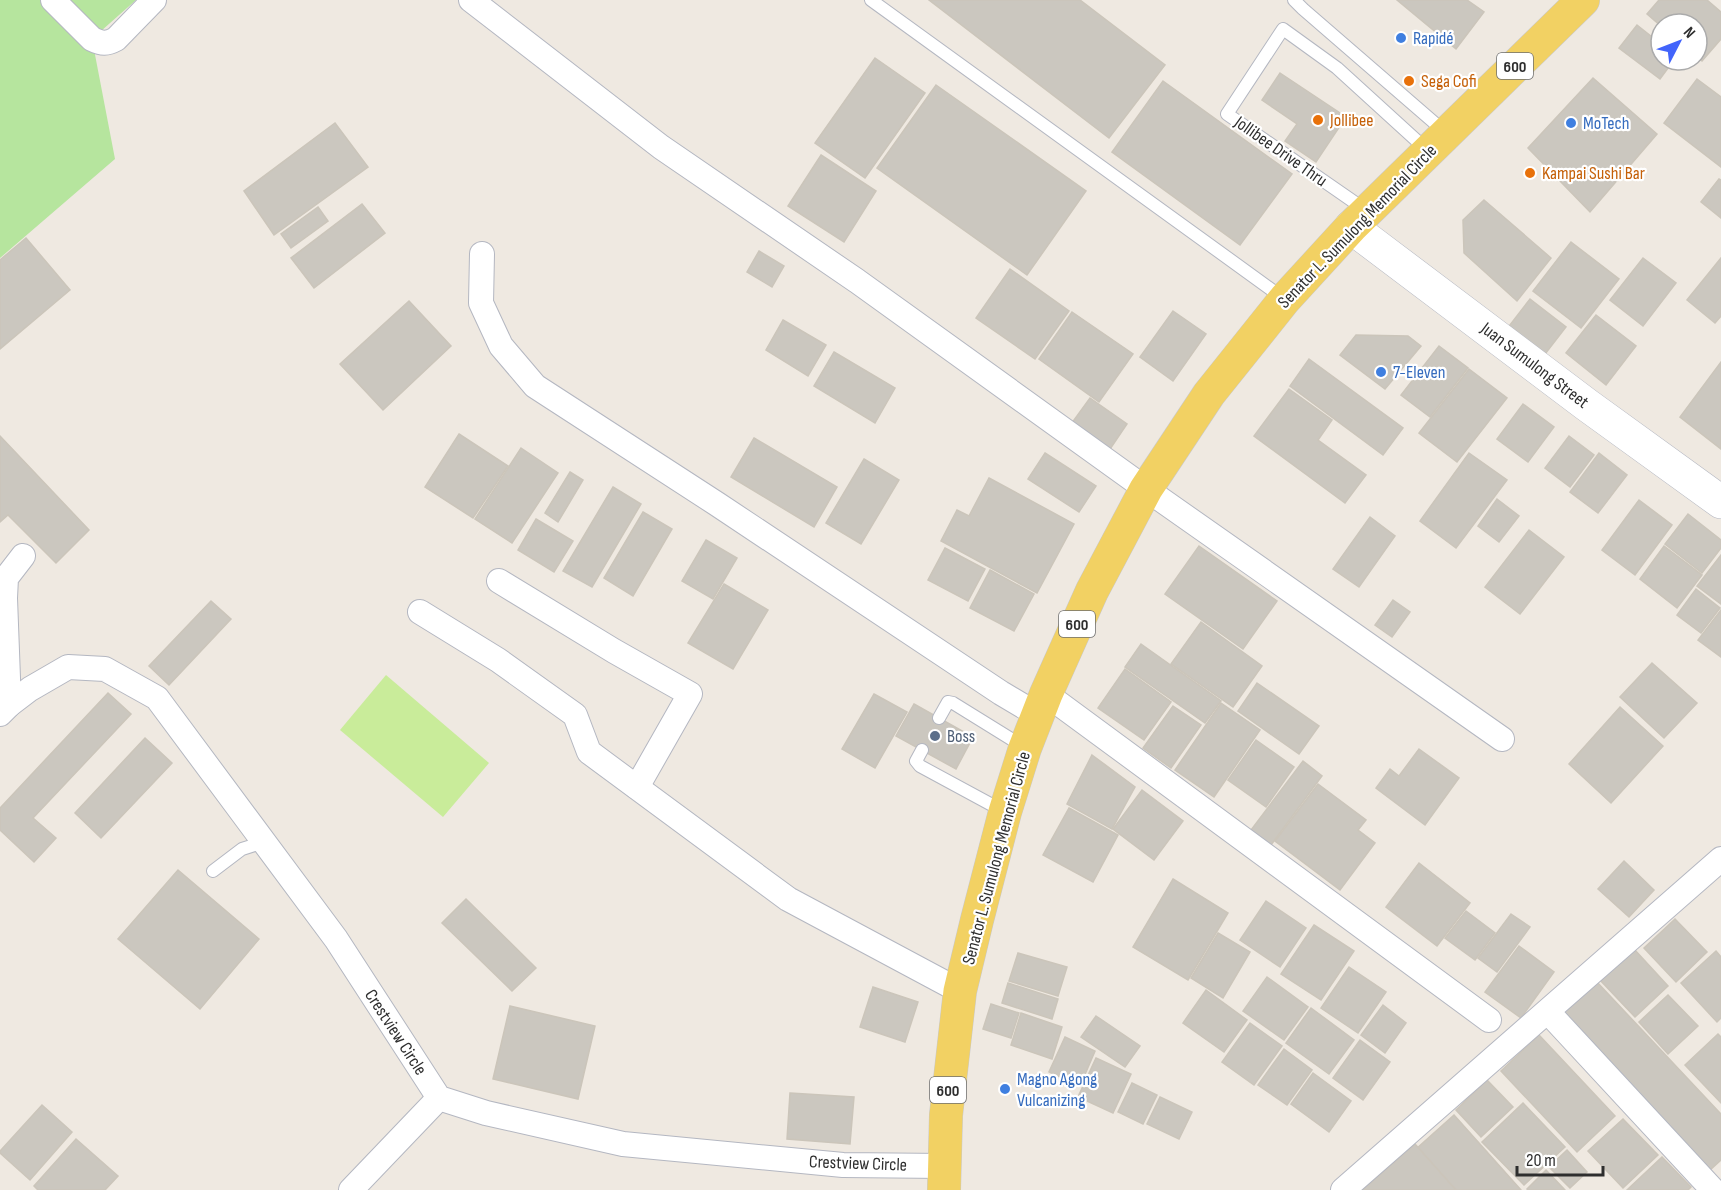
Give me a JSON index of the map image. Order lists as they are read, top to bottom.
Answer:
{
  "streets": {
    "main road": ["600", "Senator L. Sumulong Memorial Circle"],
    "street": ["Juan Sumulong Street", "Crestview Circle"],
    "lane": ["Jollibee Drive Thru"]
  },
  "crossings": [
    ["Jollibee Drive Thru", "Senator L. Sumulong Memorial Circle"],
    ["Jollibee Drive Thru", "Juan Sumulong Street"],
    ["Senator L. Sumulong Memorial Circle", "Juan Sumulong Street"],
    ["Senator L. Sumulong Memorial Circle", "Crestview Circle"]
  ],
  "places": [
    "Rapidé",
    "Sega Cofi",
    "Jollibee",
    "MoTech",
    "Kampai Sushi Bar",
    "7-Eleven",
    "Boss",
    "Magno Agong Vulcanizing"
  ],
  "scale_bar": "20 m",
  "north": "top right"
}
